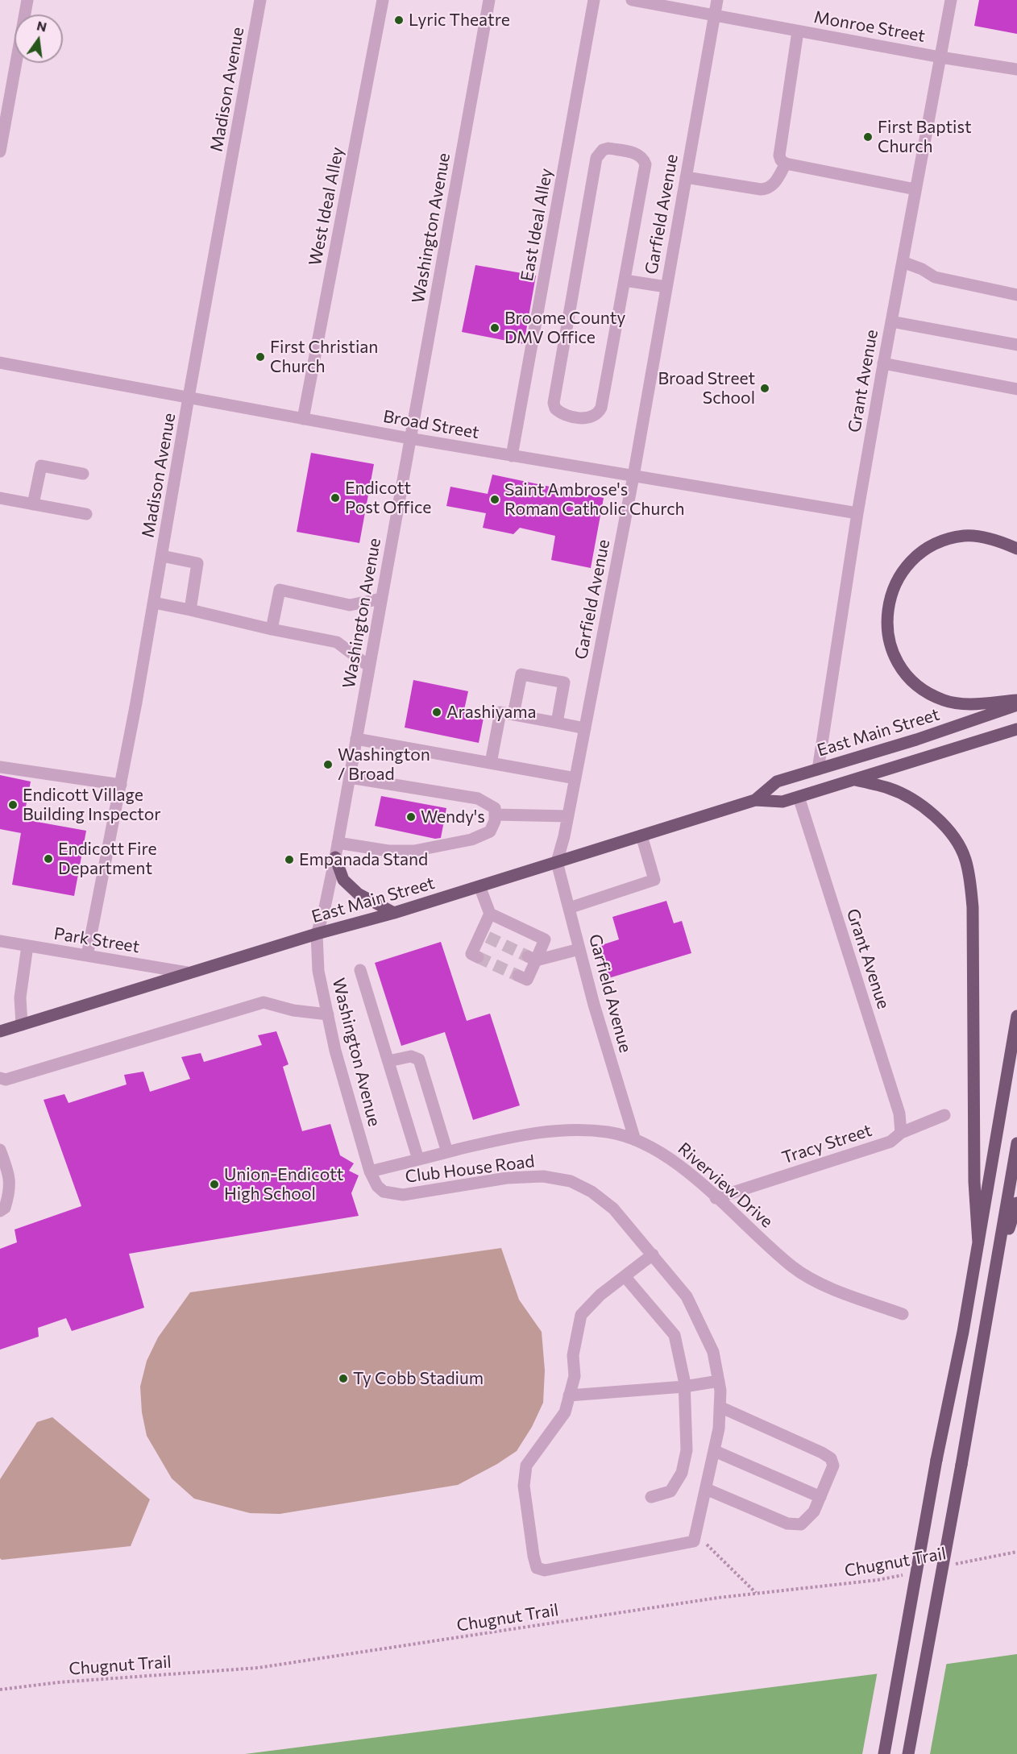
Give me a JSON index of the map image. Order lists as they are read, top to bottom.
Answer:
{
  "streets": {
    "main road": ["East Main Street"],
    "street": [
      "Monroe Street",
      "Madison Avenue",
      "West Ideal Alley",
      "Garfield Avenue",
      "East Ideal Alley",
      "Washington Avenue",
      "Grant Avenue",
      "Broad Street",
      "Park Street",
      "Tracy Street",
      "Club House Road",
      "Riverview Drive"
    ],
    "path": ["Chugnut Trail"]
  },
  "crossings": [
    ["Monroe Street", "Garfield Avenue"],
    ["Monroe Street", "Grant Avenue"],
    ["Madison Avenue", "Broad Street"],
    ["Madison Avenue", "Park Street"],
    ["West Ideal Alley", "Broad Street"],
    ["Garfield Avenue", "Broad Street"],
    ["Garfield Avenue", "East Main Street"],
    ["Garfield Avenue", "Riverview Drive"],
    ["East Ideal Alley", "Broad Street"],
    ["Washington Avenue", "Broad Street"],
    ["Washington Avenue", "East Main Street"],
    ["Washington Avenue", "Club House Road"],
    ["Washington Avenue", "Riverview Drive"],
    ["Grant Avenue", "Broad Street"],
    ["Grant Avenue", "East Main Street"],
    ["Grant Avenue", "Tracy Street"],
    ["East Main Street", "Park Street"],
    ["Tracy Street", "Riverview Drive"],
    ["Club House Road", "Riverview Drive"]
  ],
  "places": [
    "Lyric Theatre",
    "First Baptist Church",
    "Broome County DMV Office",
    "First Christian Church",
    "Broad Street School",
    "Endicott Post Office",
    "Saint Ambrose's Roman Catholic Church",
    "Arashiyama",
    "Washington / Broad",
    "Endicott Village Building Inspector",
    "Wendy's",
    "Endicott Fire Department",
    "Empanada Stand",
    "Union-Endicott High School",
    "Ty Cobb Stadium"
  ],
  "north": "top"
}
